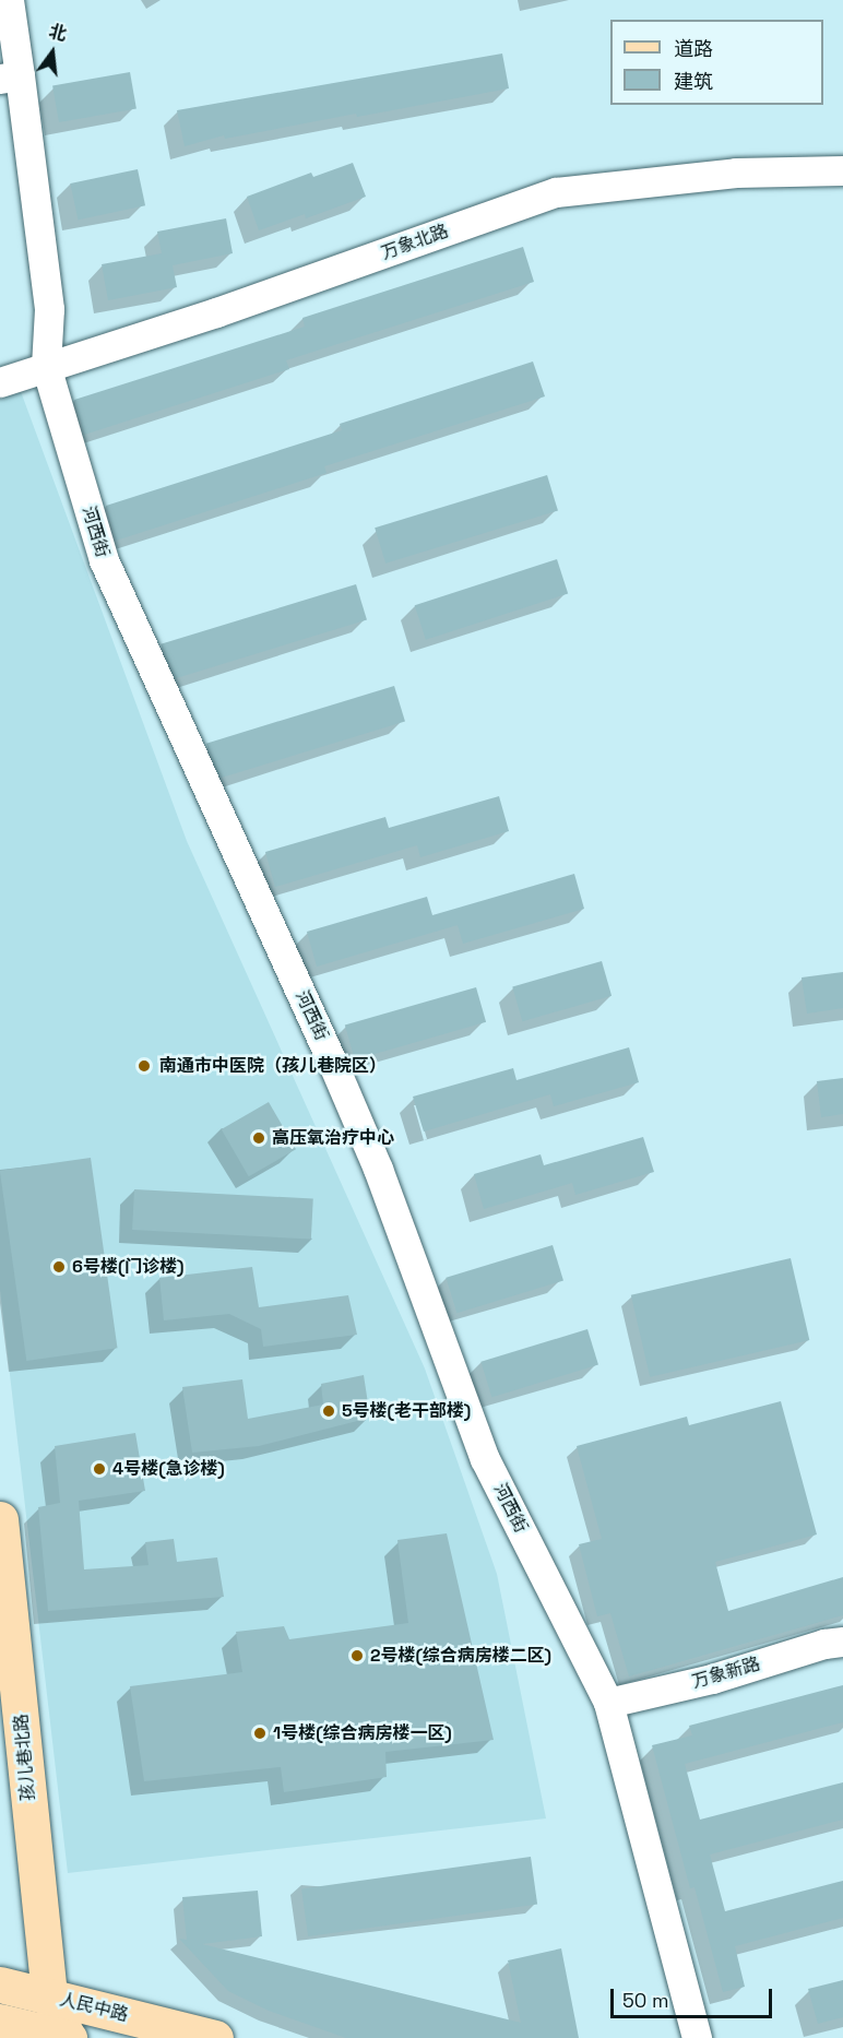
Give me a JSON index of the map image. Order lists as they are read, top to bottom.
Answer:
{
  "streets": {
    "main road": ["孩儿巷北路", "人民中路"],
    "street": ["万象北路", "河西街", "万象新路"]
  },
  "crossings": [
    ["万象北路", "河西街"],
    ["河西街", "万象新路"],
    ["孩儿巷北路", "人民中路"]
  ],
  "places": [
    "南通市中医院（孩儿巷院区）",
    "高压氧治疗中心",
    "6号楼(门诊楼)",
    "5号楼(老干部楼)",
    "4号楼(急诊楼)",
    "2号楼(综合病房楼二区)",
    "1号楼(综合病房楼一区)"
  ],
  "legend": ["道路", "建筑"],
  "scale_bar": "50 m",
  "north": "top"
}
